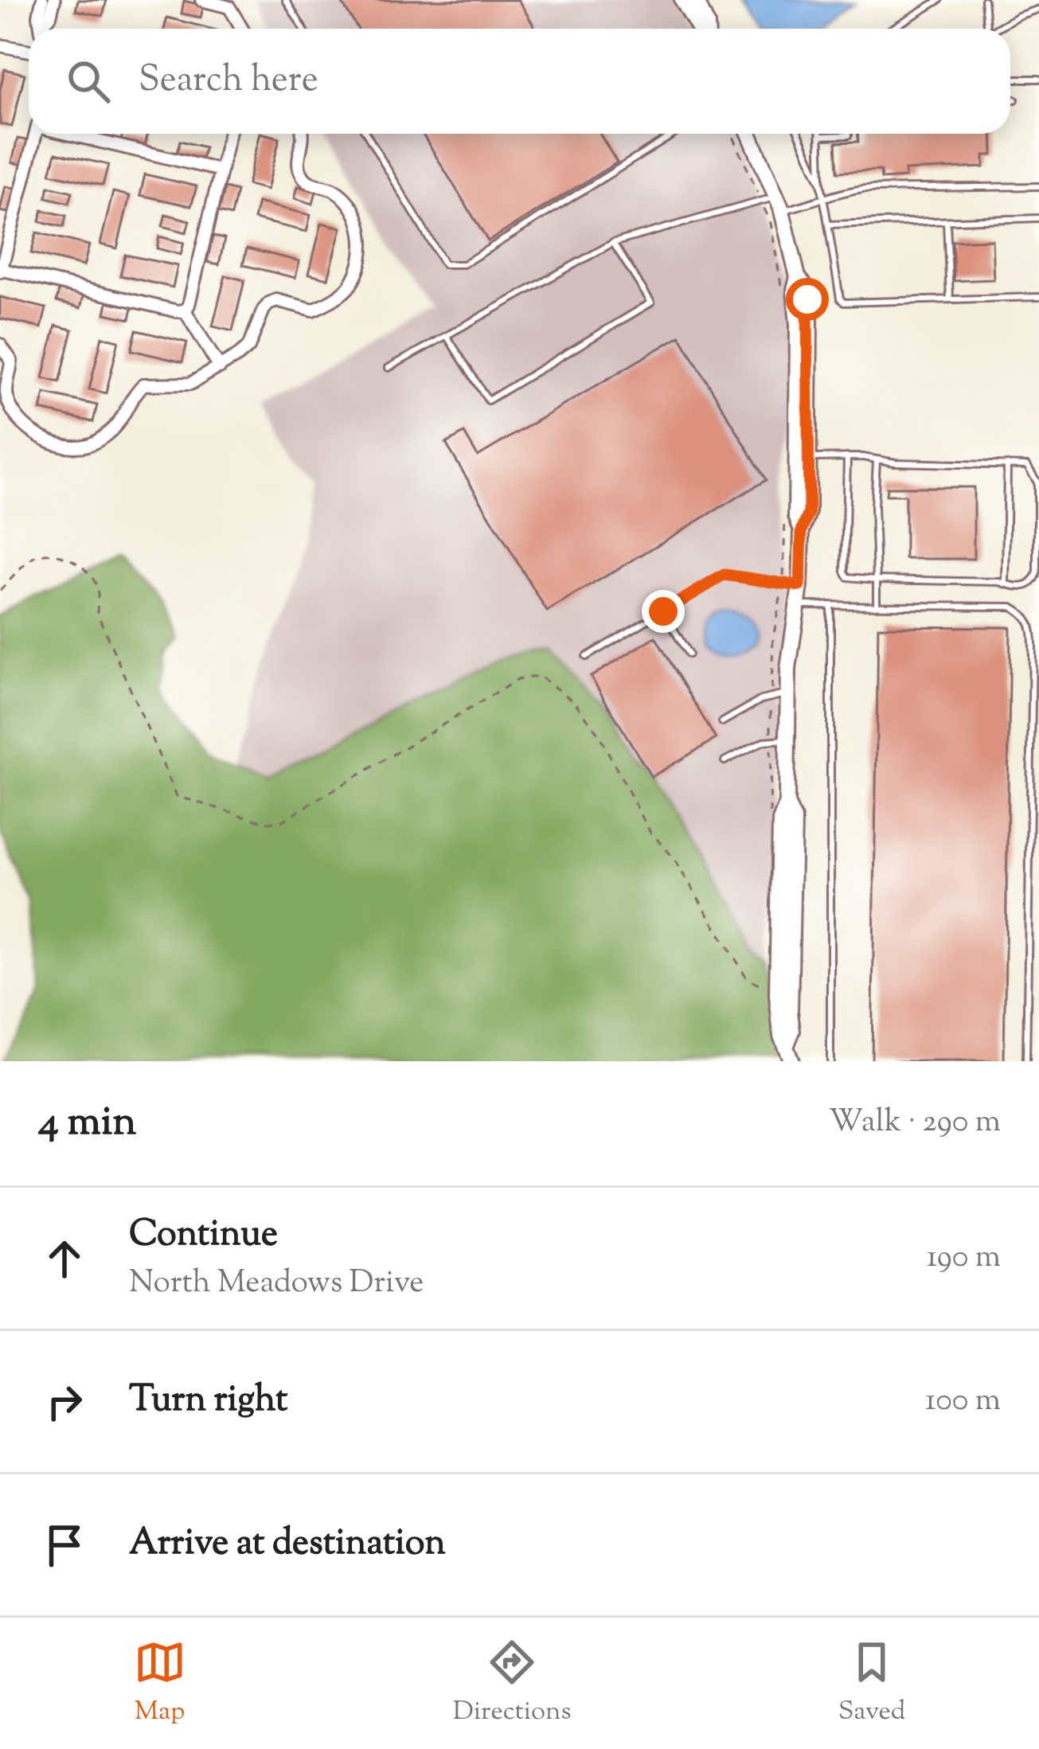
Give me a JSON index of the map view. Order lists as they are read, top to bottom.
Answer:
{
  "page": {
    "search": "Search here",
    "heading": ["4 min", "Walk · 290 m"],
    "list": [
      ["Continue", "North Meadows Drive", "190 m"],
      ["Turn right", "100 m"],
      "Arrive at destination"
    ],
    "nav": ["Map", "Directions", "Saved"]
  }
}
